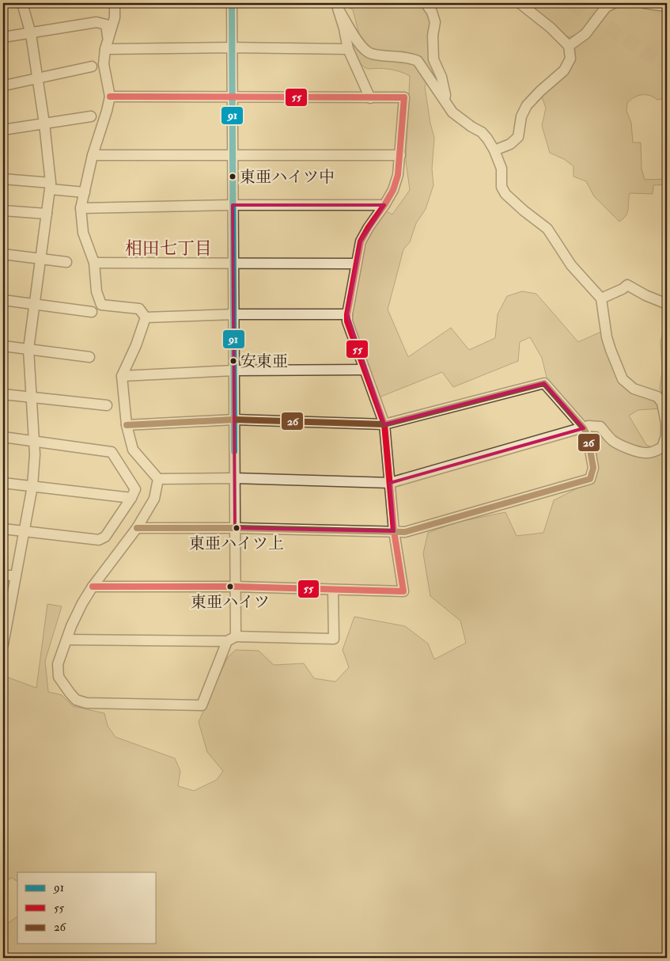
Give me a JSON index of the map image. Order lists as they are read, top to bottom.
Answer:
{
  "districts": ["相田七丁目"],
  "places": [
    "東亜ハイツ中",
    "安東亜",
    "東亜ハイツ上",
    "東亜ハイツ"
  ],
  "lines": ["transit line 91", "transit line 55", "transit line 26"],
  "legend": ["91", "55", "26"]
}
